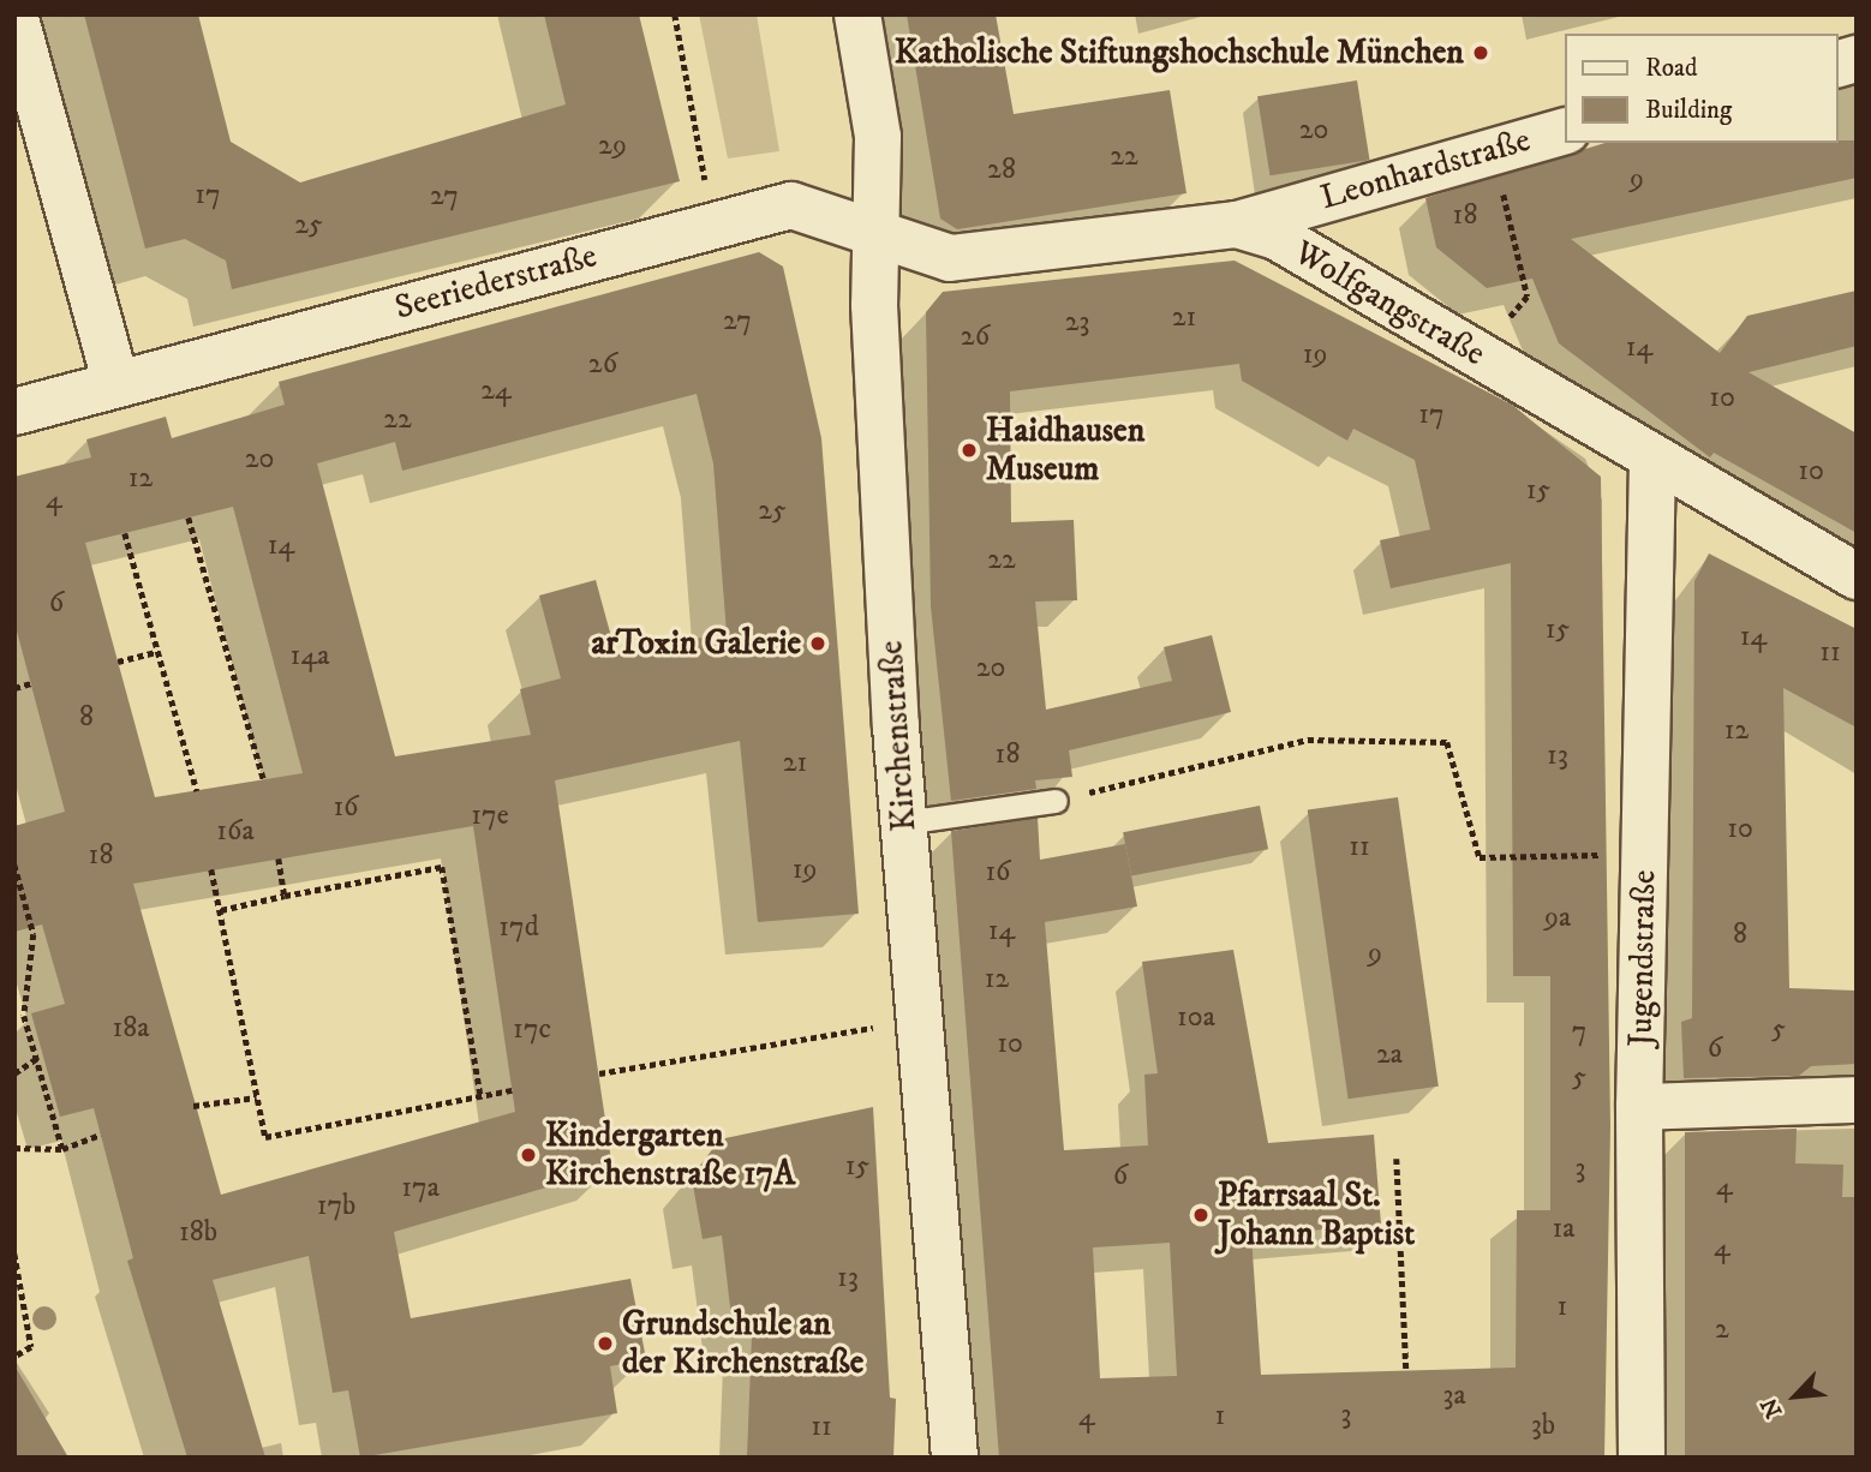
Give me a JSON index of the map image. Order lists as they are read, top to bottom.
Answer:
{
  "streets": {
    "street": [
      "Leonhardstraße",
      "Seeriederstraße",
      "Wolfgangstraße",
      "Kirchenstraße",
      "Jugendstraße"
    ]
  },
  "crossings": [
    ["Leonhardstraße", "Wolfgangstraße"],
    ["Seeriederstraße", "Wolfgangstraße"],
    ["Seeriederstraße", "Kirchenstraße"],
    ["Wolfgangstraße", "Kirchenstraße"],
    ["Wolfgangstraße", "Jugendstraße"]
  ],
  "places": [
    "Katholische Stiftungshochschule München",
    "Haidhausen Museum",
    "arToxin Galerie",
    "Kindergarten Kirchenstraße 17A",
    "Pfarrsaal St. Johann Baptist",
    "Grundschule an der Kirchenstraße"
  ],
  "house_numbers": [
    "20",
    "29",
    "22",
    "28",
    "9",
    "17",
    "27",
    "18",
    "25",
    "21",
    "27",
    "23",
    "26",
    "14",
    "19",
    "26",
    "24",
    "10",
    "17",
    "22",
    "20",
    "10",
    "12",
    "15",
    "4",
    "25",
    "14",
    "22",
    "6",
    "15",
    "14",
    "11",
    "14a",
    "20",
    "8",
    "12",
    "18",
    "13",
    "21",
    "16",
    "17e",
    "10",
    "16a",
    "11",
    "18",
    "19",
    "16",
    "9a",
    "17d",
    "14",
    "8",
    "9",
    "12",
    "10a",
    "18a",
    "17c",
    "5",
    "7",
    "10",
    "6",
    "2a",
    "5",
    "15",
    "3",
    "6",
    "4",
    "17a",
    "17b",
    "1a",
    "18b",
    "4",
    "13",
    "1",
    "2",
    "3a",
    "3",
    "1",
    "4",
    "3b",
    "11"
  ],
  "legend": ["Road", "Building"],
  "north": "bottom left"
}
